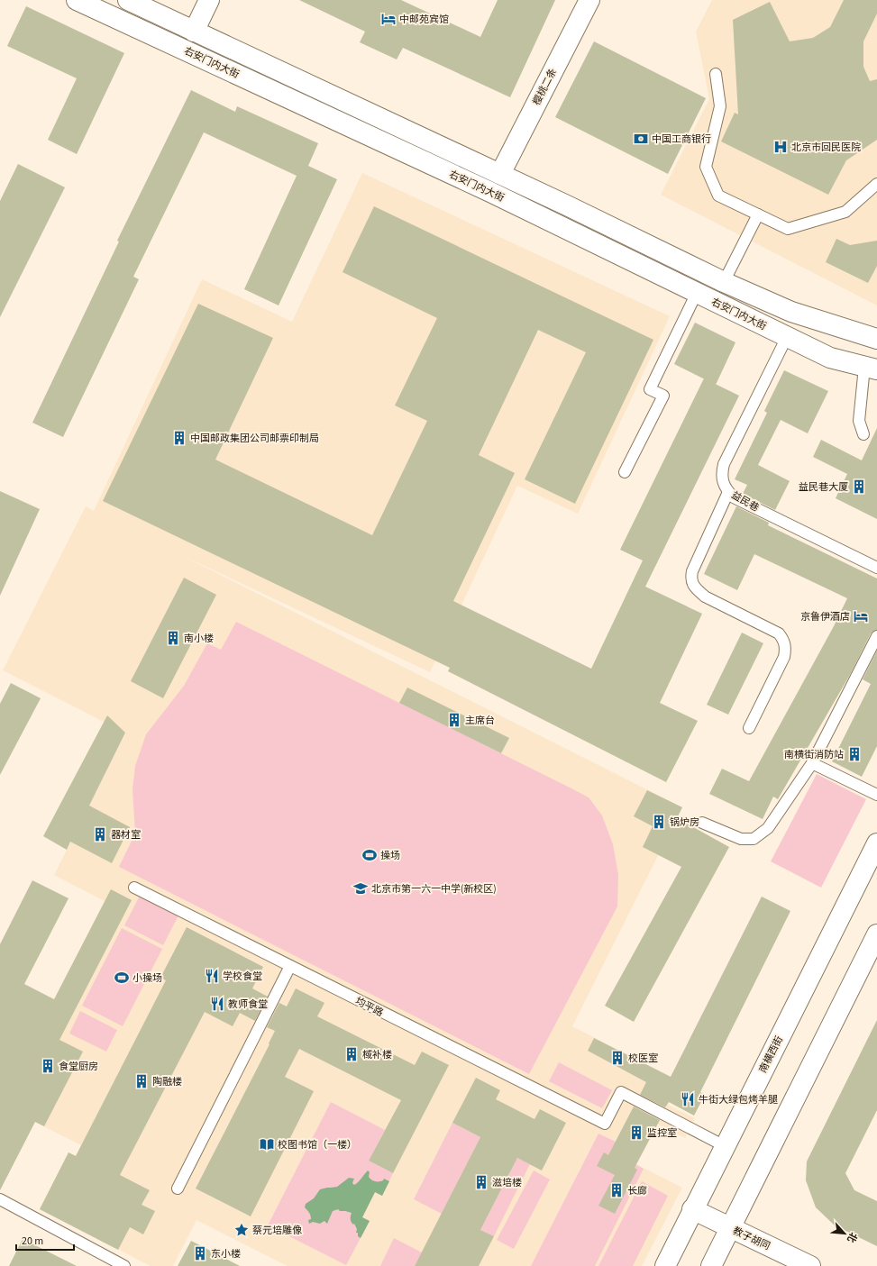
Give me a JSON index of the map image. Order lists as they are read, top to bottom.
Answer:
{
  "streets": {
    "main road": [
      "右安门内大街",
      "樱桃二条",
      "南横西街",
      "教子胡同"
    ],
    "lane": ["益民巷", "均平路"]
  },
  "crossings": [
    ["右安门内大街", "樱桃二条"],
    ["右安门内大街", "益民巷"],
    ["均平路", "南横西街"],
    ["南横西街", "教子胡同"]
  ],
  "places": {
    "hotel": ["中邮苑宾馆", "京鲁伊酒店"],
    "bank": ["中国工商银行"],
    "hospital": ["北京市回民医院"],
    "building": [
      "中国邮政集团公司邮票印制局",
      "益民巷大厦",
      "南小楼",
      "主席台",
      "南横街消防站",
      "锅炉房",
      "器材室",
      "棫补楼",
      "校医室",
      "食堂厨房",
      "陶融楼",
      "监控室",
      "滋培楼",
      "长廊",
      "东小楼"
    ],
    "sports": ["操场", "小操场"],
    "school or university": ["北京市第一六一中学(新校区)"],
    "restaurant": ["学校食堂", "教师食堂", "牛街大绿包烤羊腿"],
    "library": ["校图书馆（一楼）"],
    "place": ["蔡元培雕像"]
  },
  "scale_bar": "20 m",
  "north": "bottom right"
}
